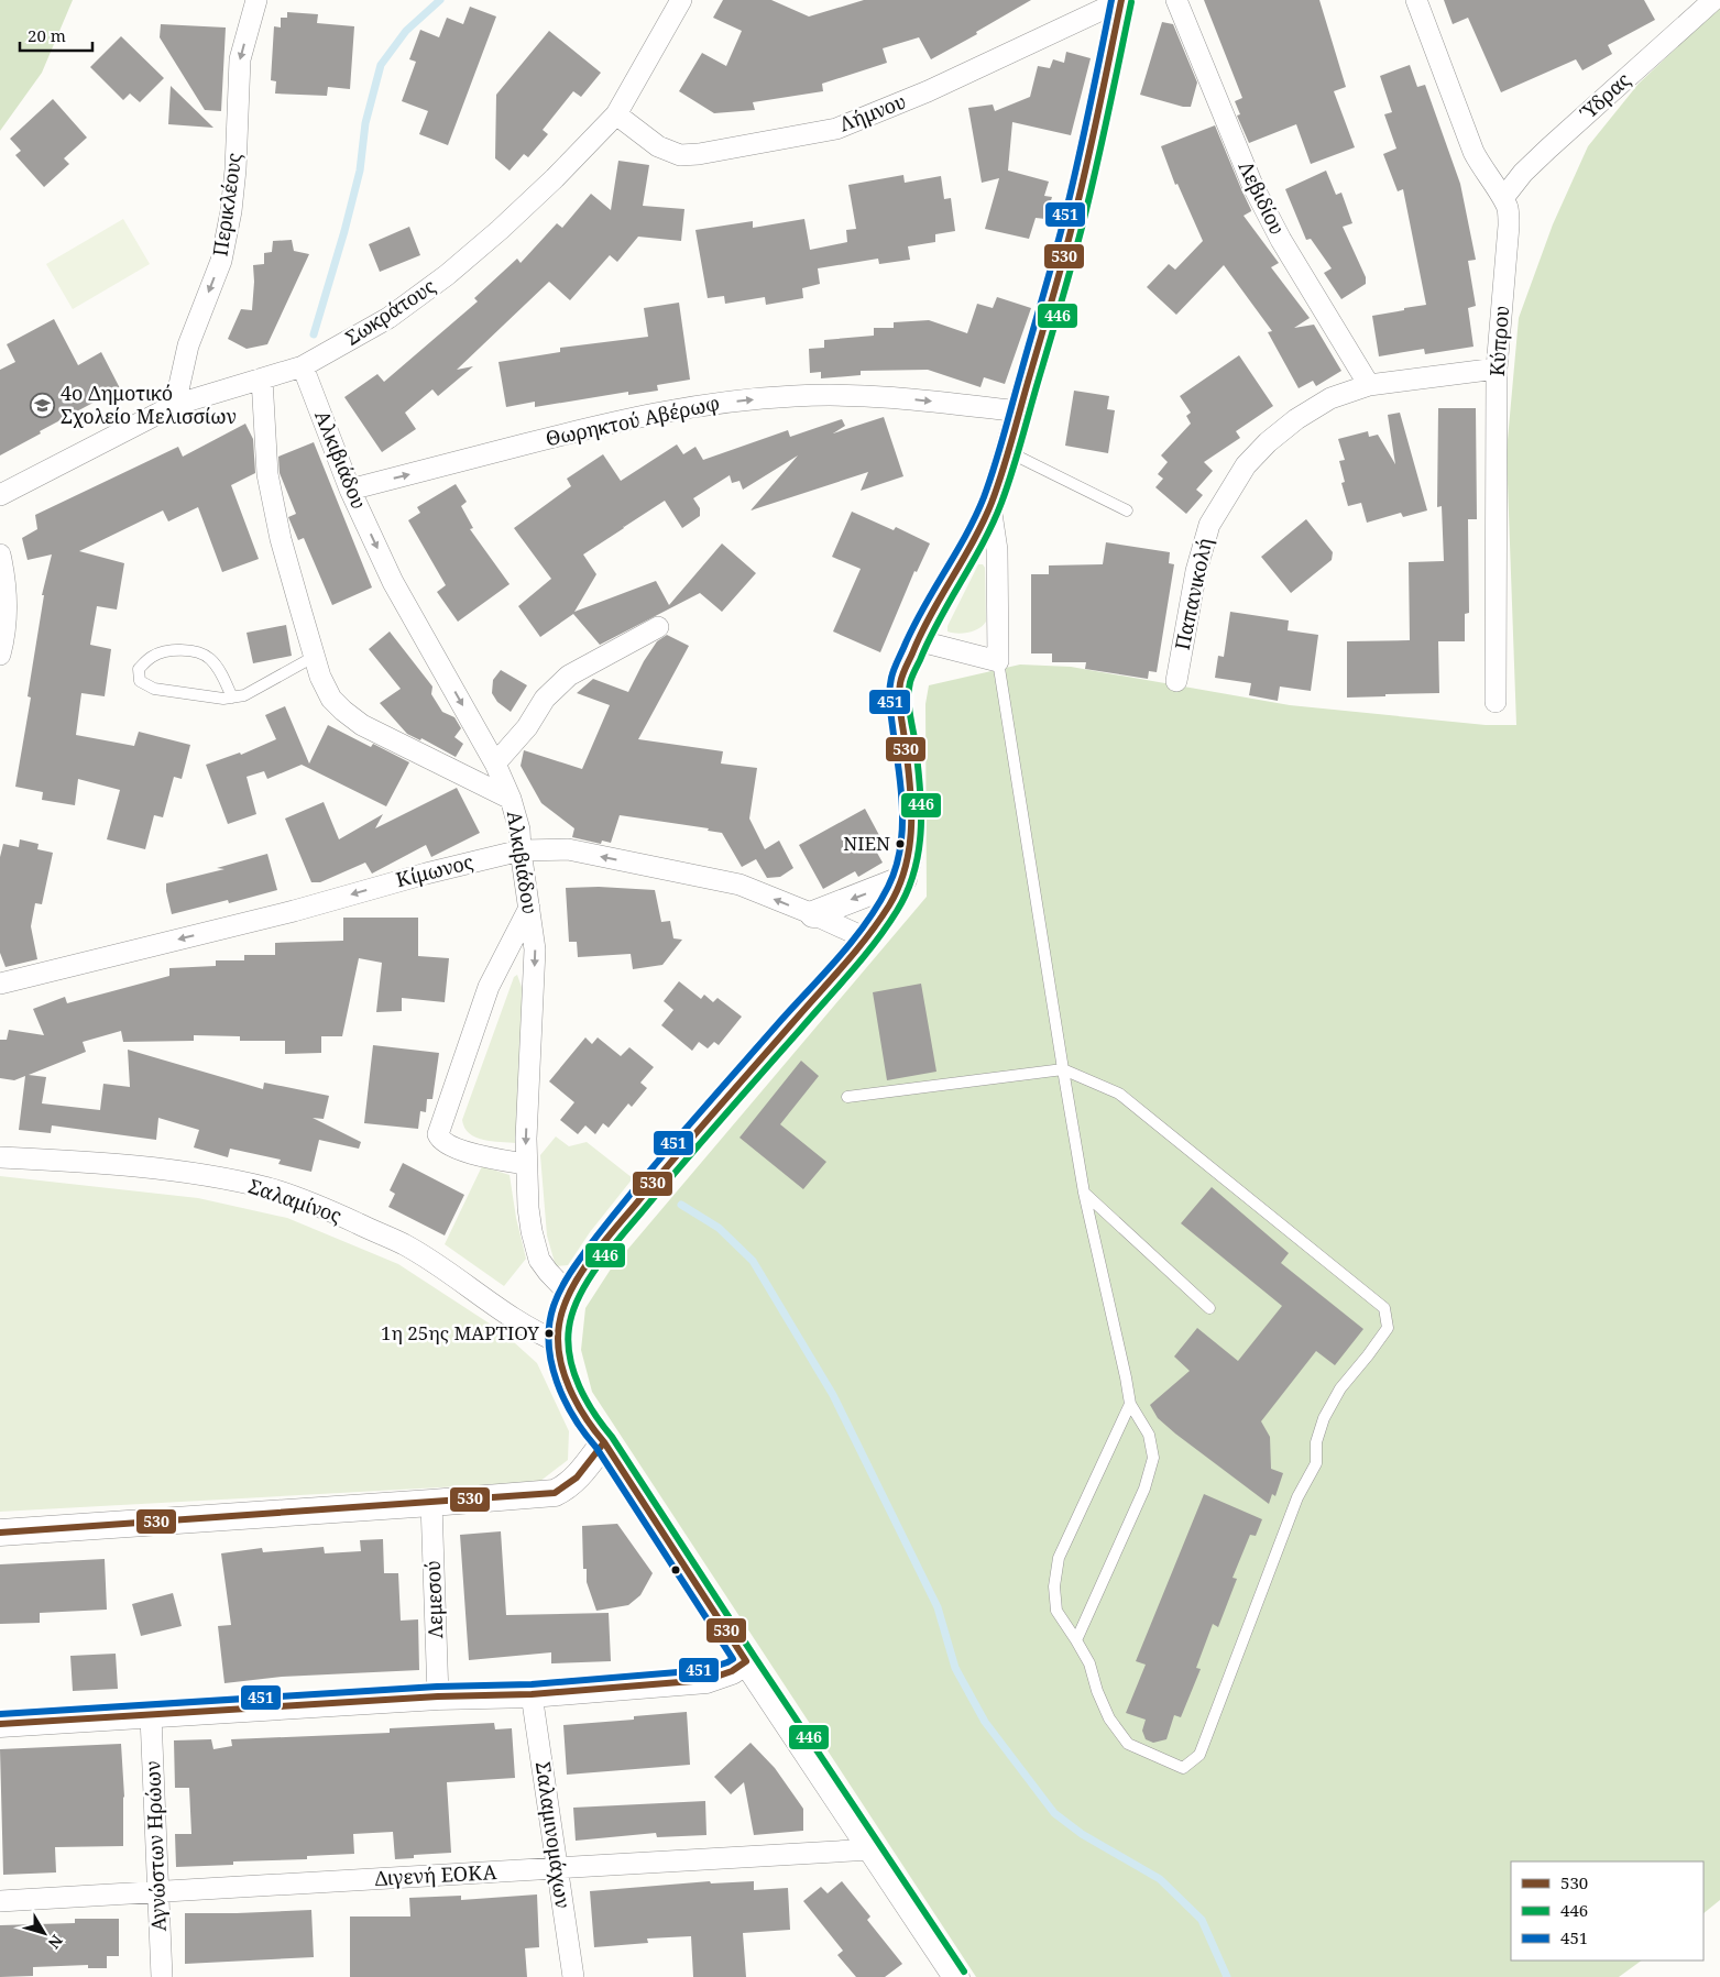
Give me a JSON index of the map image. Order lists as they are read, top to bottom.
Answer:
{
  "streets": {
    "street": [
      "Ύδρας",
      "Λήμνου",
      "Λεβιδίου",
      "Περικλέους",
      "Σωκράτους",
      "Κύπρου",
      "Θωρηκτού Αβέρωφ",
      "Αλκιβιάδου",
      "Παπανικολή",
      "Κίμωνος",
      "Σαλαμίνος",
      "Λεμεσού",
      "Σαλαμινομάχων",
      "Αγνώστων Ηρώων",
      "Διγενή ΕΟΚΑ"
    ]
  },
  "crossings": [
    ["Ύδρας", "Κύπρου"],
    ["Λήμνου", "Σωκράτους"],
    ["Λεβιδίου", "Παπανικολή"],
    ["Περικλέους", "Σωκράτους"],
    ["Σωκράτους", "Αλκιβιάδου"],
    ["Κύπρου", "Παπανικολή"],
    ["Θωρηκτού Αβέρωφ", "Αλκιβιάδου"],
    ["Αλκιβιάδου", "Κίμωνος"],
    ["Σαλαμινομάχων", "Διγενή ΕΟΚΑ"],
    ["Αγνώστων Ηρώων", "Διγενή ΕΟΚΑ"]
  ],
  "one_way": [
    "Περικλέους",
    "Θωρηκτού Αβέρωφ",
    "Αλκιβιάδου",
    "Κίμωνος"
  ],
  "places": {
    "school or university": ["4ο Δημοτικό Σχολείο Μελισσίων"],
    "other": ["ΝΙΕΝ", "1η 25ης ΜΑΡΤΙΟΥ"]
  },
  "lines": ["transit line 530", "transit line 451", "transit line 446"],
  "legend": ["530", "446", "451"],
  "scale_bar": "20 m",
  "north": "bottom right"
}
